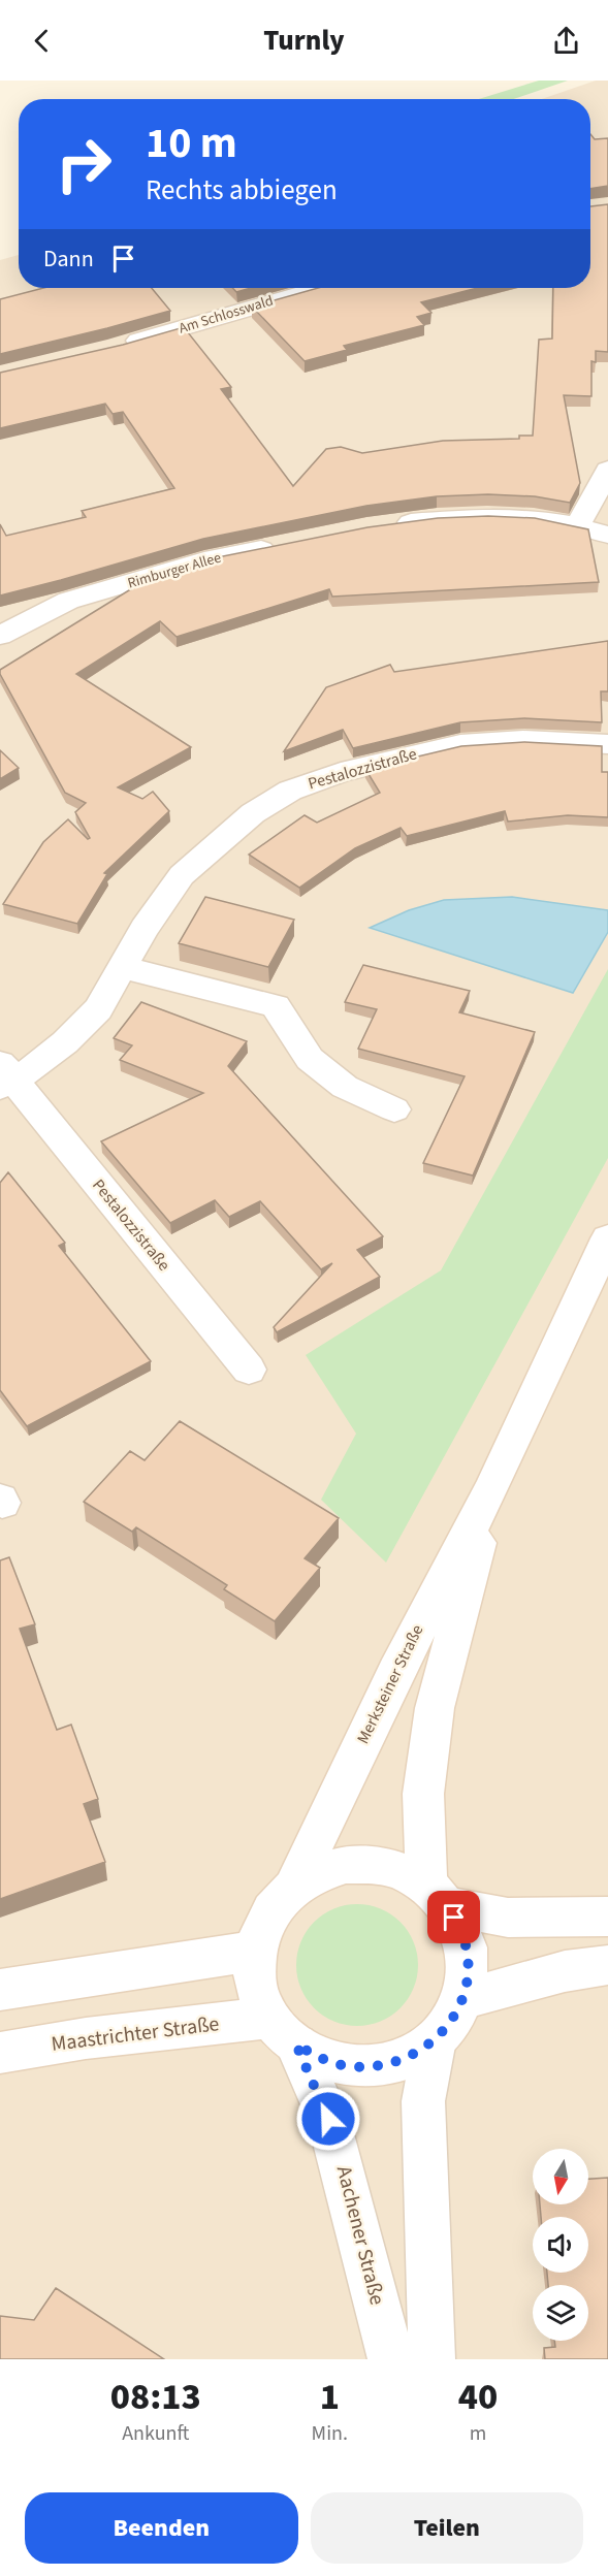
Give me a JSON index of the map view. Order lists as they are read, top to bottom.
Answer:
{
  "streets": {
    "street": [
      "Am Schlosswald",
      "Rimburger Allee",
      "Pestalozzistraße",
      "Merksteiner Straße",
      "Maastrichter Straße",
      "Aachener Straße"
    ]
  },
  "crossings": [
    ["Merksteiner Straße", "Maastrichter Straße"],
    ["Merksteiner Straße", "Aachener Straße"],
    ["Maastrichter Straße", "Aachener Straße"]
  ],
  "north": "bottom",
  "page": {
    "header": "Turnly",
    "turn": ["10 m", "Rechts abbiegen"],
    "then": "Dann",
    "eta": [
      "08:13",
      "Ankunft",
      "1",
      "Min.",
      "40",
      "m"
    ],
    "buttons": ["Beenden", "Teilen"]
  }
}
